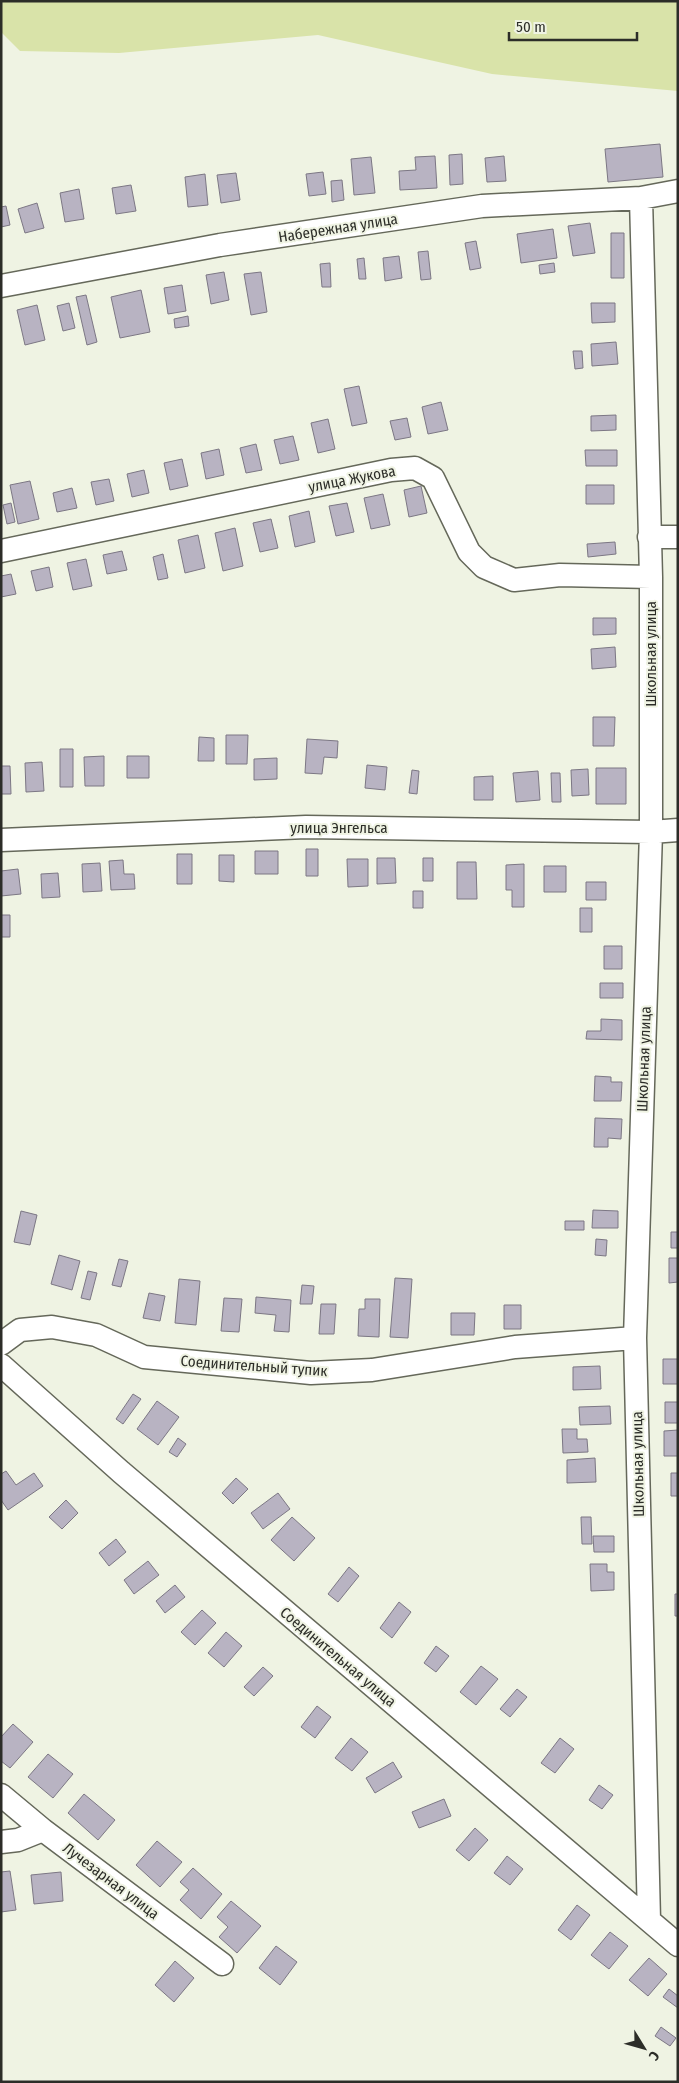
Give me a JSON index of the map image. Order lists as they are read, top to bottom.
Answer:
{
  "streets": {
    "street": [
      "Набережная улица",
      "улица Жукова",
      "Школьная улица",
      "улица Энгельса",
      "Соединительный тупик",
      "Соединительная улица",
      "Лучезарная улица"
    ]
  },
  "crossings": [
    ["Набережная улица", "Школьная улица"],
    ["улица Жукова", "Школьная улица"],
    ["Школьная улица", "улица Энгельса"],
    ["Школьная улица", "Соединительный тупик"],
    ["Школьная улица", "Соединительная улица"]
  ],
  "scale_bar": "50 m",
  "north": "bottom right"
}
